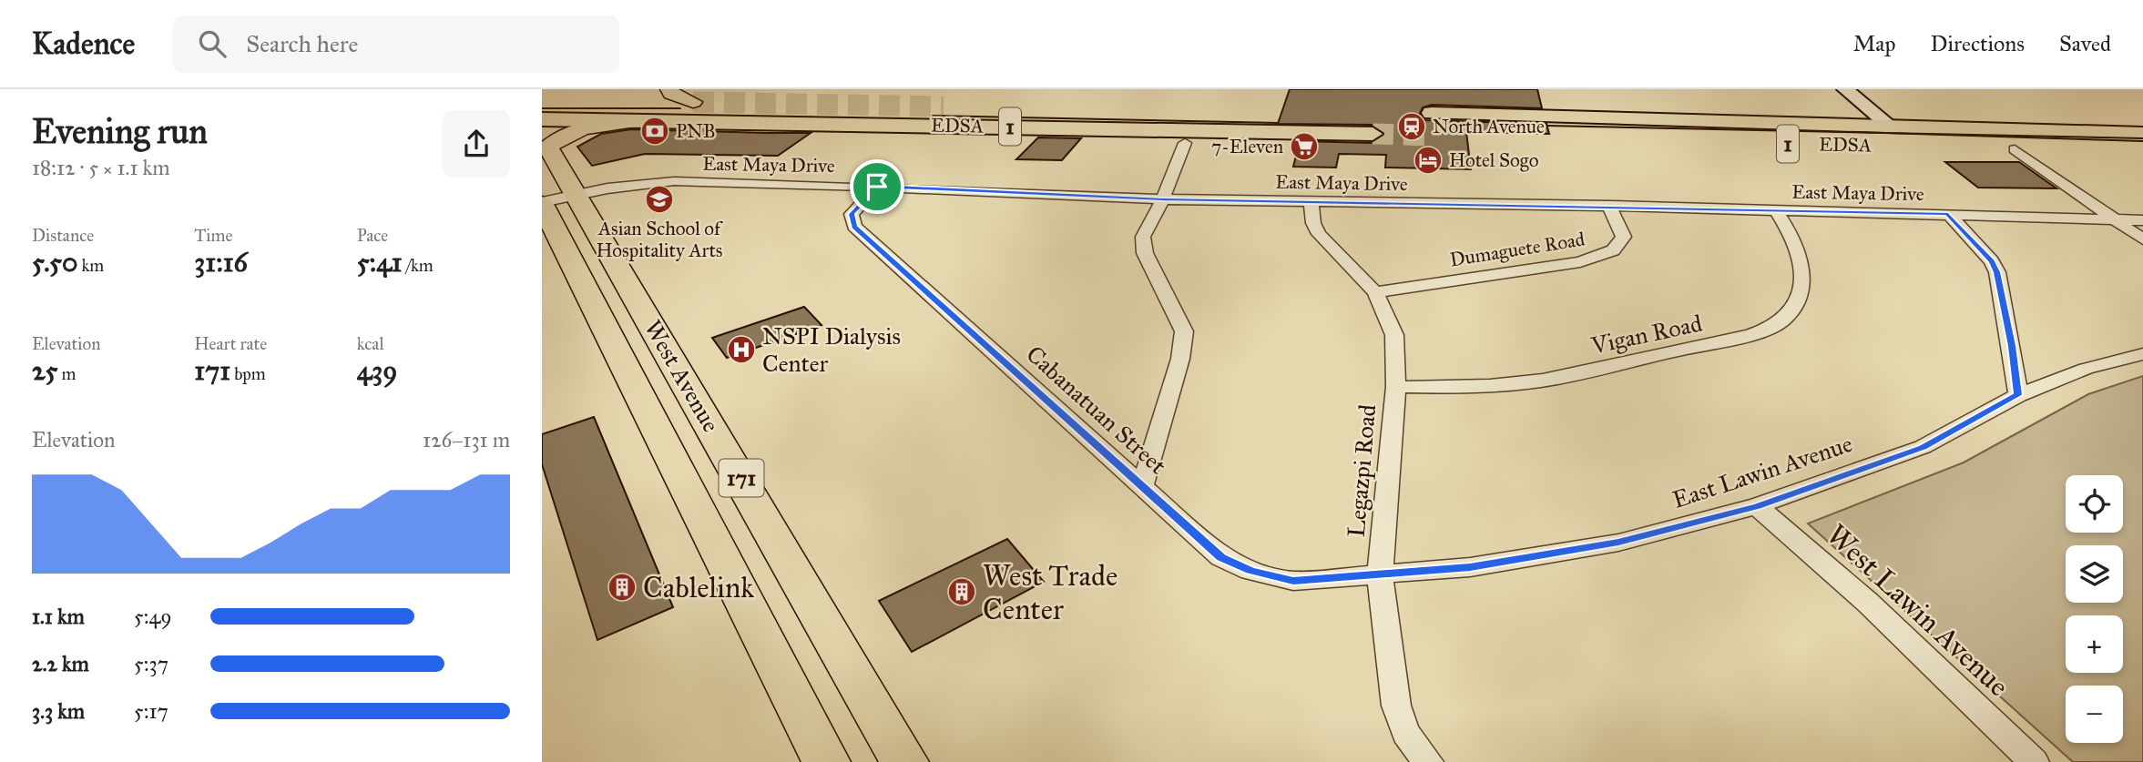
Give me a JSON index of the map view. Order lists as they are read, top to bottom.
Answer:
{
  "streets": {
    "highway": ["EDSA", "1"],
    "main road": ["West Avenue", "171"],
    "street": [
      "East Maya Drive",
      "Dumaguete Road",
      "Vigan Road",
      "Cabanatuan Street",
      "Legazpi Road",
      "East Lawin Avenue",
      "West Lawin Avenue"
    ]
  },
  "crossings": [
    ["EDSA", "West Avenue"],
    ["East Maya Drive", "Dumaguete Road"],
    ["East Maya Drive", "Vigan Road"],
    ["East Maya Drive", "West Avenue"],
    ["East Maya Drive", "Cabanatuan Street"],
    ["East Maya Drive", "Legazpi Road"],
    ["Dumaguete Road", "Legazpi Road"],
    ["Vigan Road", "Legazpi Road"],
    ["Cabanatuan Street", "Legazpi Road"],
    ["Cabanatuan Street", "East Lawin Avenue"],
    ["Legazpi Road", "East Lawin Avenue"],
    ["East Lawin Avenue", "West Lawin Avenue"]
  ],
  "places": {
    "station": ["North Avenue"],
    "bank": ["PNB"],
    "supermarket": ["7-Eleven"],
    "hotel": ["Hotel Sogo"],
    "school or university": ["Asian School of Hospitality Arts"],
    "hospital": ["NSPI Dialysis Center"],
    "building": ["Cablelink", "West Trade Center"]
  },
  "page": {
    "header": "Kadence",
    "search": "Search here",
    "nav": ["Map", "Directions", "Saved"],
    "heading": ["Evening run", "18:12 · 5 × 1.1 km"],
    "stats": [
      ["Distance", "5.50 km"],
      ["Time", "31:16"],
      ["Pace", "5:41 /km"],
      ["Elevation", "25 m"],
      ["Heart rate", "171 bpm"],
      ["kcal", "439"]
    ],
    "chart": ["Elevation", "126–131 m"],
    "map_buttons": ["+", "−"],
    "list": [
      {
        "name": "1.1 km",
        "note": "5:49"
      },
      {
        "name": "2.2 km",
        "note": "5:37"
      },
      {
        "name": "3.3 km",
        "note": "5:17"
      }
    ]
  }
}
